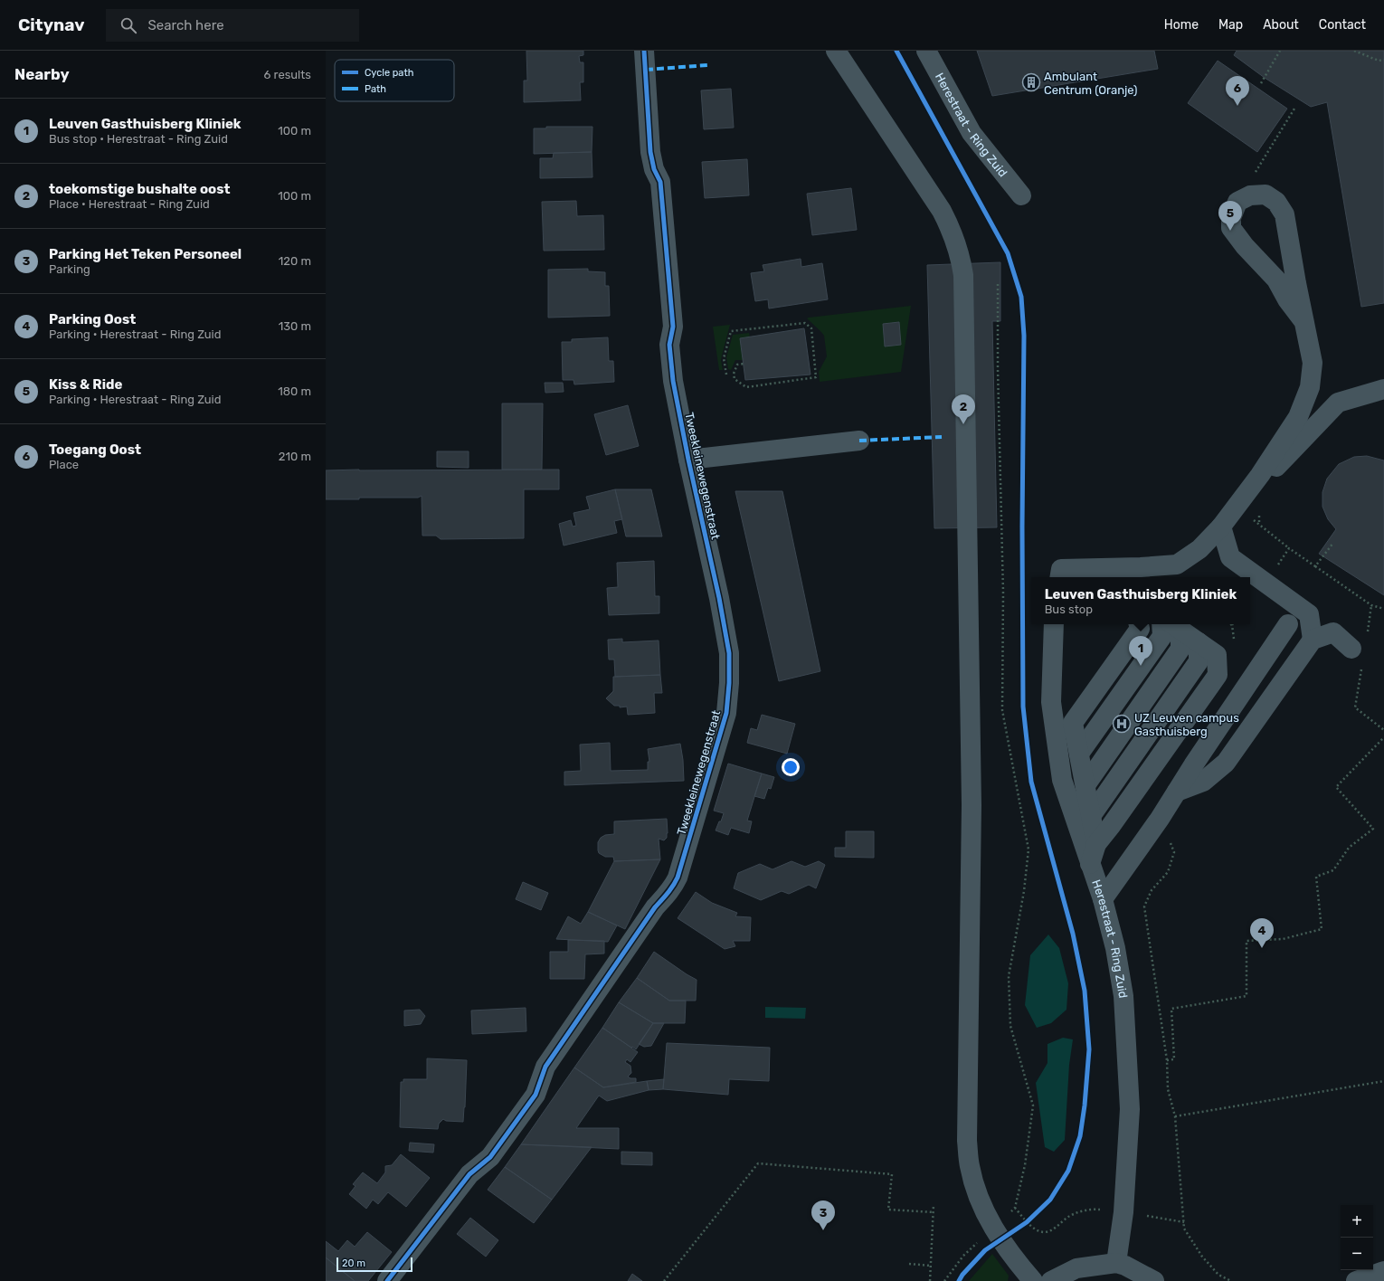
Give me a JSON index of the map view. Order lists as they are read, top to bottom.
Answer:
{
  "streets": {
    "street": ["Herestraat - Ring Zuid", "Tweekleinewegenstraat"]
  },
  "places": {
    "building": ["Ambulant Centrum (Oranje)"],
    "hospital": ["UZ Leuven campus Gasthuisberg"]
  },
  "legend": ["Cycle path", "Path"],
  "scale_bar": "20 m",
  "page": {
    "header": "Citynav",
    "search": "Search here",
    "nav": [
      "Home",
      "Map",
      "About",
      "Contact"
    ],
    "heading": ["Nearby", "6 results"],
    "pins": [
      "6",
      "5",
      "2",
      "1",
      "4",
      "3"
    ],
    "list": [
      {
        "mark": "1",
        "name": "Leuven Gasthuisberg Kliniek",
        "note": "Bus stop · Herestraat - Ring Zuid",
        "value": "100 m"
      },
      {
        "mark": "2",
        "name": "toekomstige bushalte oost",
        "note": "Place · Herestraat - Ring Zuid",
        "value": "100 m"
      },
      {
        "mark": "3",
        "name": "Parking Het Teken Personeel",
        "note": "Parking",
        "value": "120 m"
      },
      {
        "mark": "4",
        "name": "Parking Oost",
        "note": "Parking · Herestraat - Ring Zuid",
        "value": "130 m"
      },
      {
        "mark": "5",
        "name": "Kiss & Ride",
        "note": "Parking · Herestraat - Ring Zuid",
        "value": "180 m"
      },
      {
        "mark": "6",
        "name": "Toegang Oost",
        "note": "Place",
        "value": "210 m"
      }
    ],
    "popup": ["Leuven Gasthuisberg Kliniek", "Bus stop"],
    "map_buttons": ["+", "−"],
    "scale": "20 m"
  }
}
